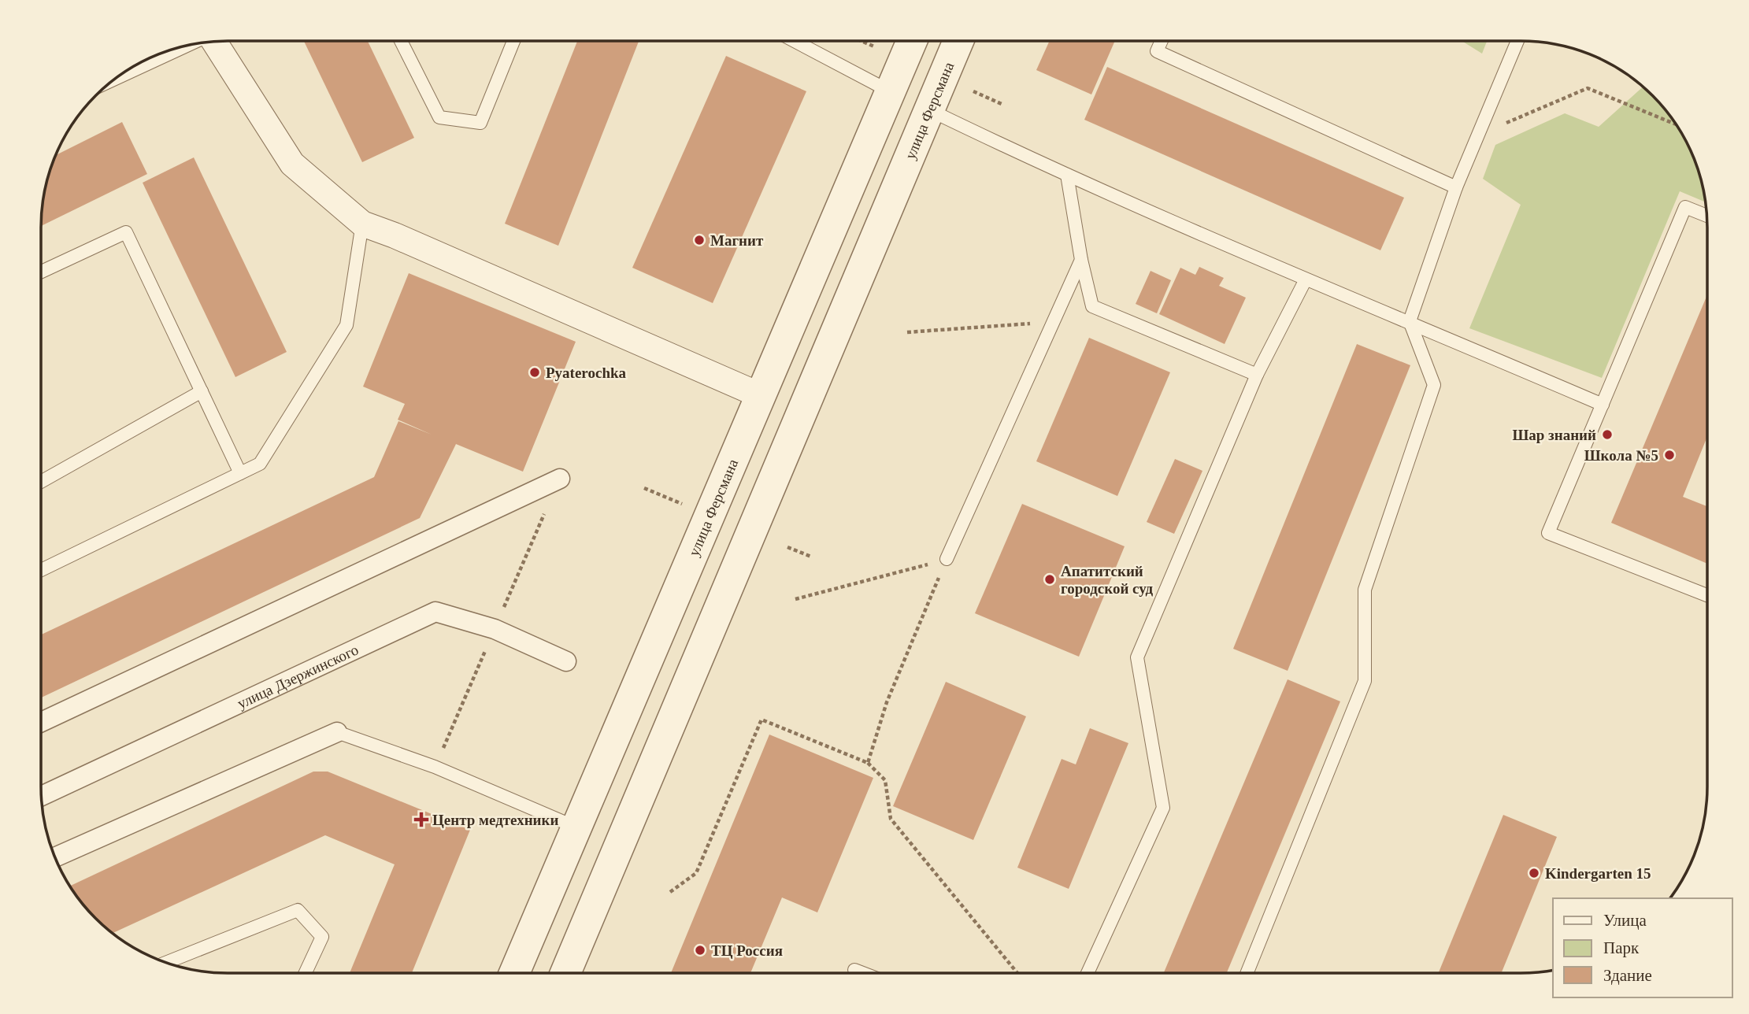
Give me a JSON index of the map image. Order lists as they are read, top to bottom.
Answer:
{
  "streets": {
    "street": ["улица Ферсмана", "улица Дзержинского"]
  },
  "places": {
    "other": [
      "Магнит",
      "Pyaterochka",
      "Шар знаний",
      "Школа №5",
      "Апатитский городской суд",
      "Kindergarten 15",
      "ТЦ Россия"
    ],
    "health": ["Центр медтехники"]
  },
  "legend": ["Улица", "Парк", "Здание"]
}
